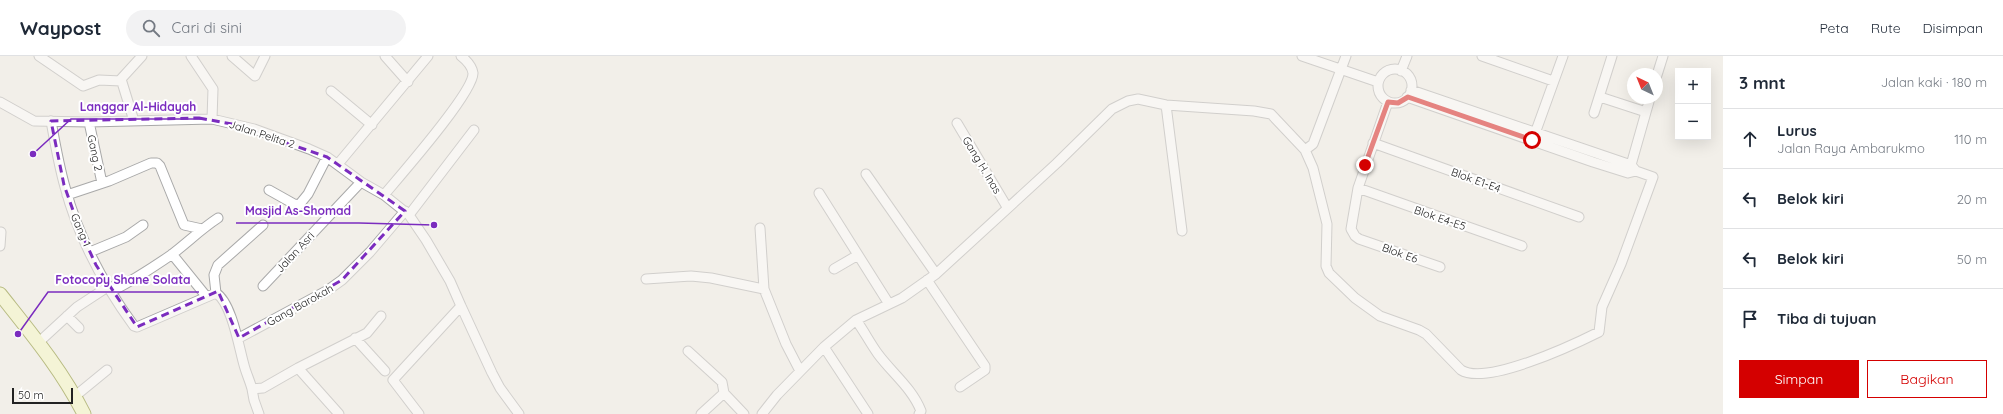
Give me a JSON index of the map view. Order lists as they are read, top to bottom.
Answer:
{
  "streets": {
    "street": [
      "Jalan Pelita 2",
      "Gang 2",
      "Gang H. Inas",
      "Blok E1-E4",
      "Blok E4-E5",
      "Gang 1",
      "Jalan Asri",
      "Blok E6",
      "Gang Barokah"
    ]
  },
  "crossings": [
    ["Jalan Pelita 2", "Gang 2"],
    ["Jalan Pelita 2", "Gang 1"],
    ["Jalan Pelita 2", "Jalan Asri"],
    ["Jalan Pelita 2", "Gang Barokah"],
    ["Blok E4-E5", "Blok E6"]
  ],
  "places": ["Langgar Al-Hidayah", "Masjid As-Shomad", "Fotocopy Shane Solata"],
  "scale_bar": "50 m",
  "north": "top left",
  "page": {
    "header": "Waypost",
    "search": "Cari di sini",
    "nav": ["Peta", "Rute", "Disimpan"],
    "heading": ["3 mnt", "Jalan kaki · 180 m"],
    "map_buttons": ["+", "−"],
    "list": [
      ["Lurus", "Jalan Raya Ambarukmo", "110 m"],
      ["Belok kiri", "20 m"],
      ["Belok kiri", "50 m"],
      "Tiba di tujuan"
    ],
    "buttons": ["Simpan", "Bagikan"],
    "scale": "50 m"
  }
}
